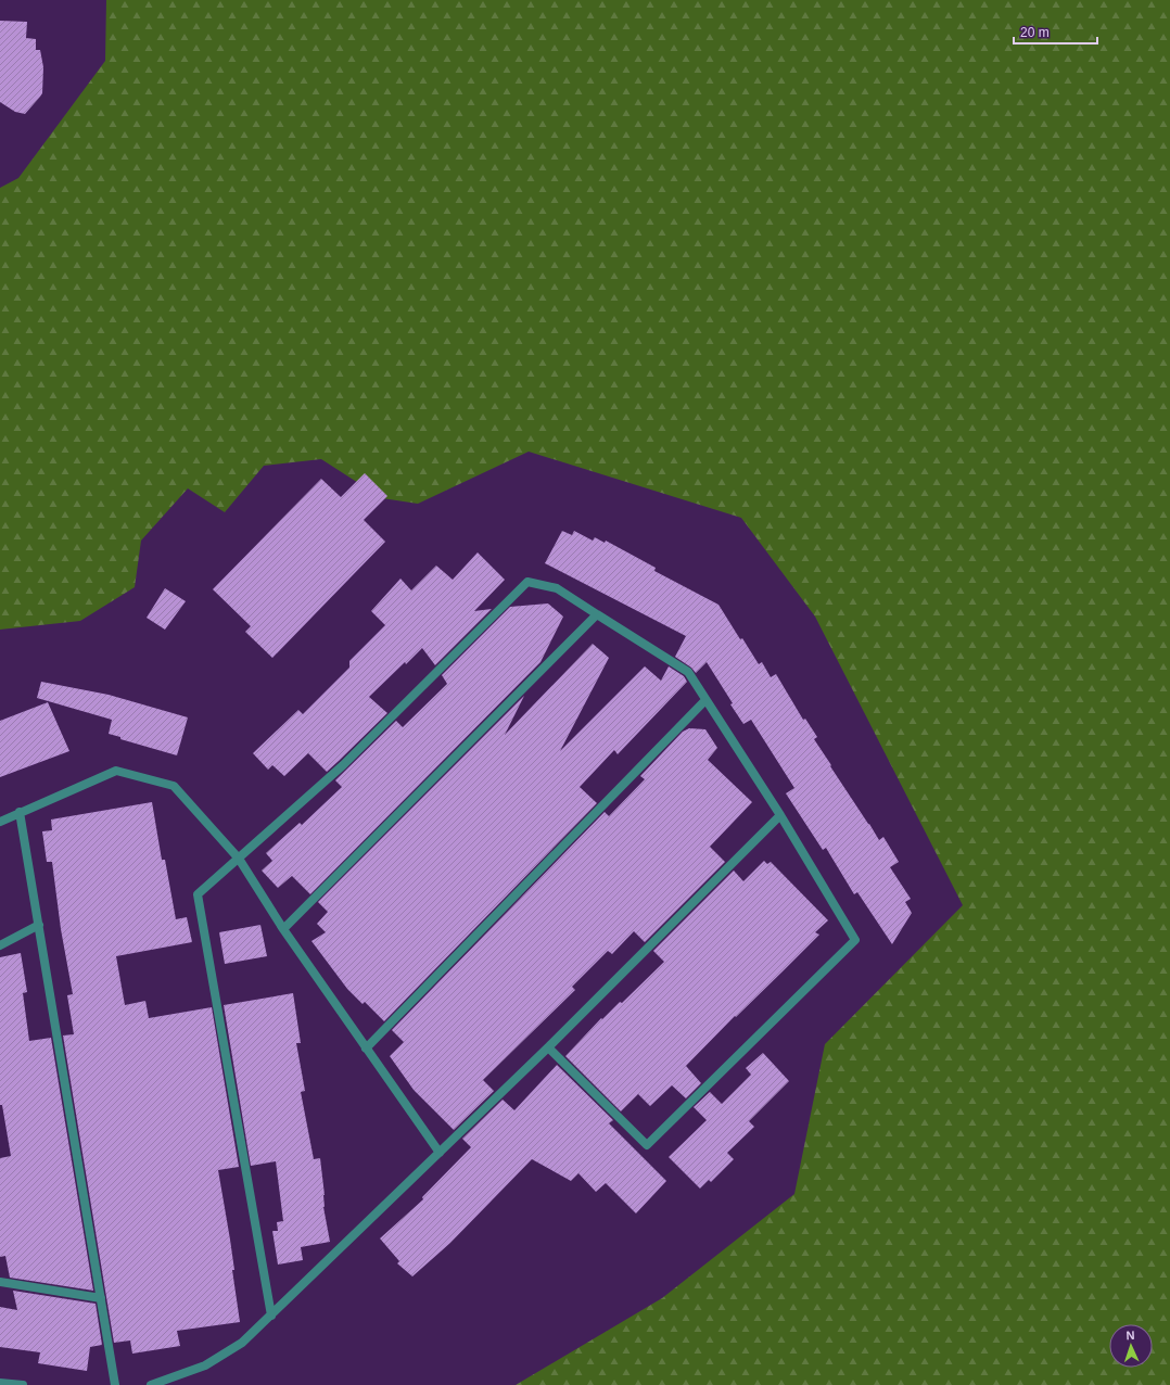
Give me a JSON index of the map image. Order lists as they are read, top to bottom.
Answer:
{
  "scale_bar": "20 m",
  "north": "top"
}
